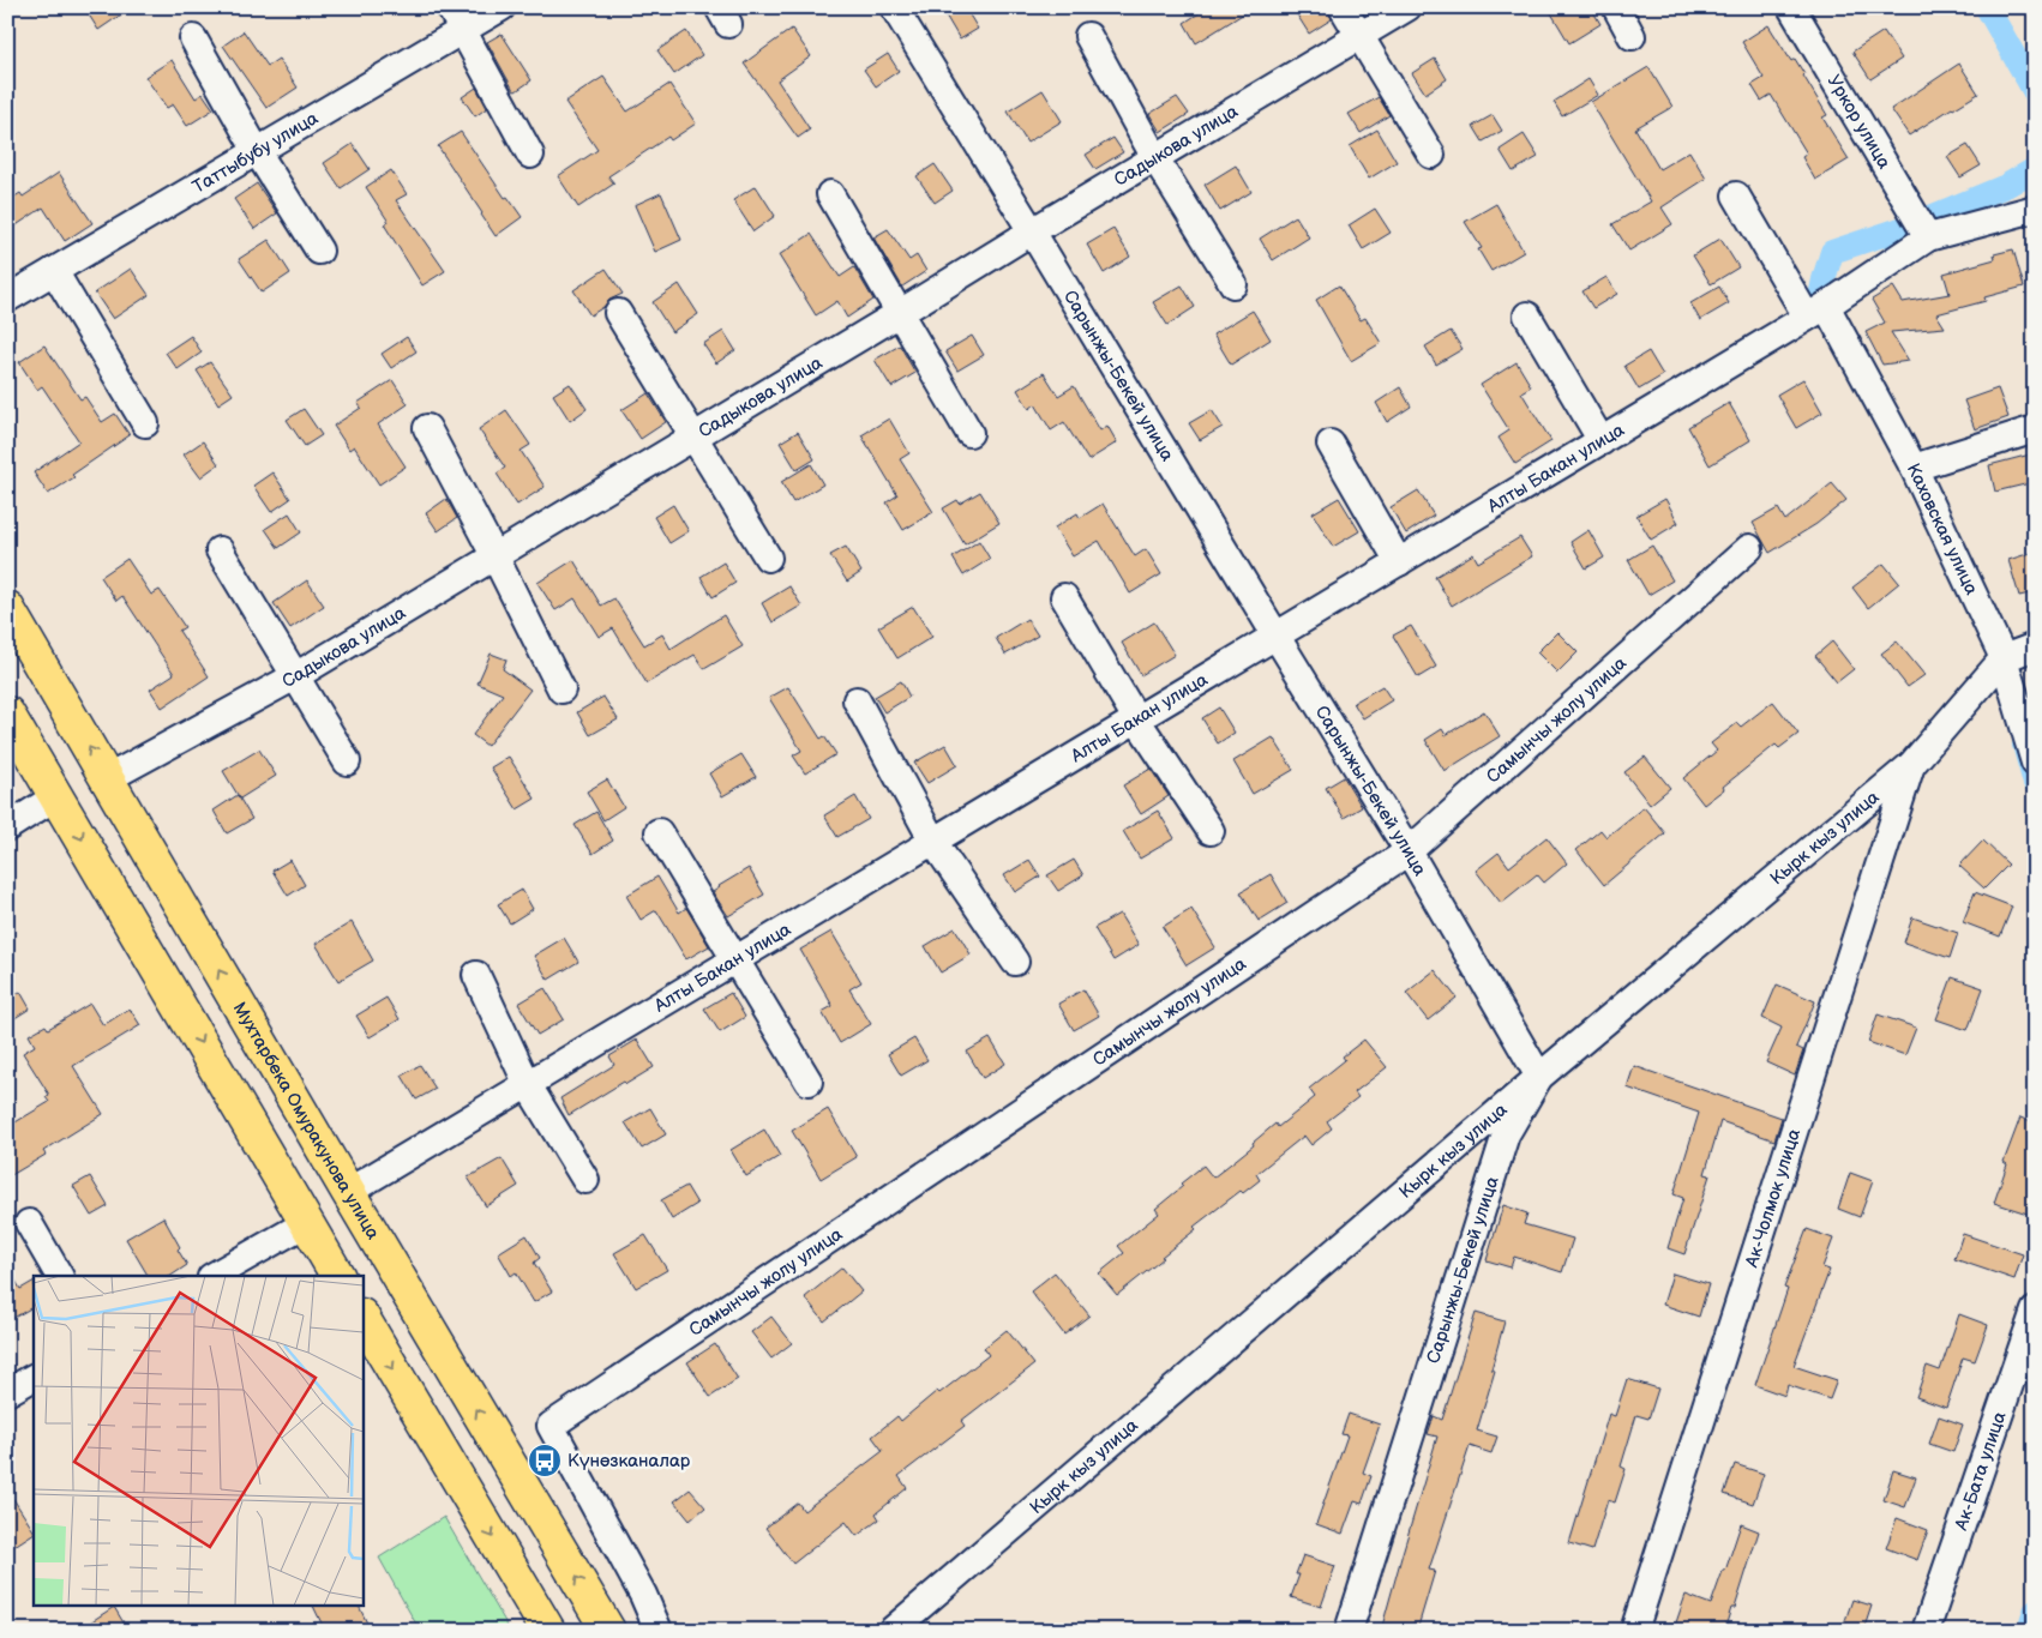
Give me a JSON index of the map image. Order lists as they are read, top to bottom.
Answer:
{
  "streets": {
    "main road": ["Мухтарбека Омуракунова улица"],
    "street": [
      "Уркор улица",
      "Садыкова улица",
      "Таттыбубу улица",
      "Сарынжы-Бекей улица",
      "Алты Бакан улица",
      "Каховская улица",
      "Самынчы жолу улица",
      "Кырк кыз улица",
      "Ак-Чолмок улица",
      "Ак-Бата улица"
    ]
  },
  "crossings": [
    ["Уркор улица", "Алты Бакан улица"],
    ["Садыкова улица", "Сарынжы-Бекей улица"],
    ["Садыкова улица", "Мухтарбека Омуракунова улица"],
    ["Сарынжы-Бекей улица", "Алты Бакан улица"],
    ["Сарынжы-Бекей улица", "Самынчы жолу улица"],
    ["Сарынжы-Бекей улица", "Кырк кыз улица"],
    ["Алты Бакан улица", "Каховская улица"],
    ["Алты Бакан улица", "Мухтарбека Омуракунова улица"],
    ["Каховская улица", "Кырк кыз улица"],
    ["Кырк кыз улица", "Ак-Чолмок улица"]
  ],
  "places": {
    "bus stop": ["Күнөзканалар"]
  }
}
